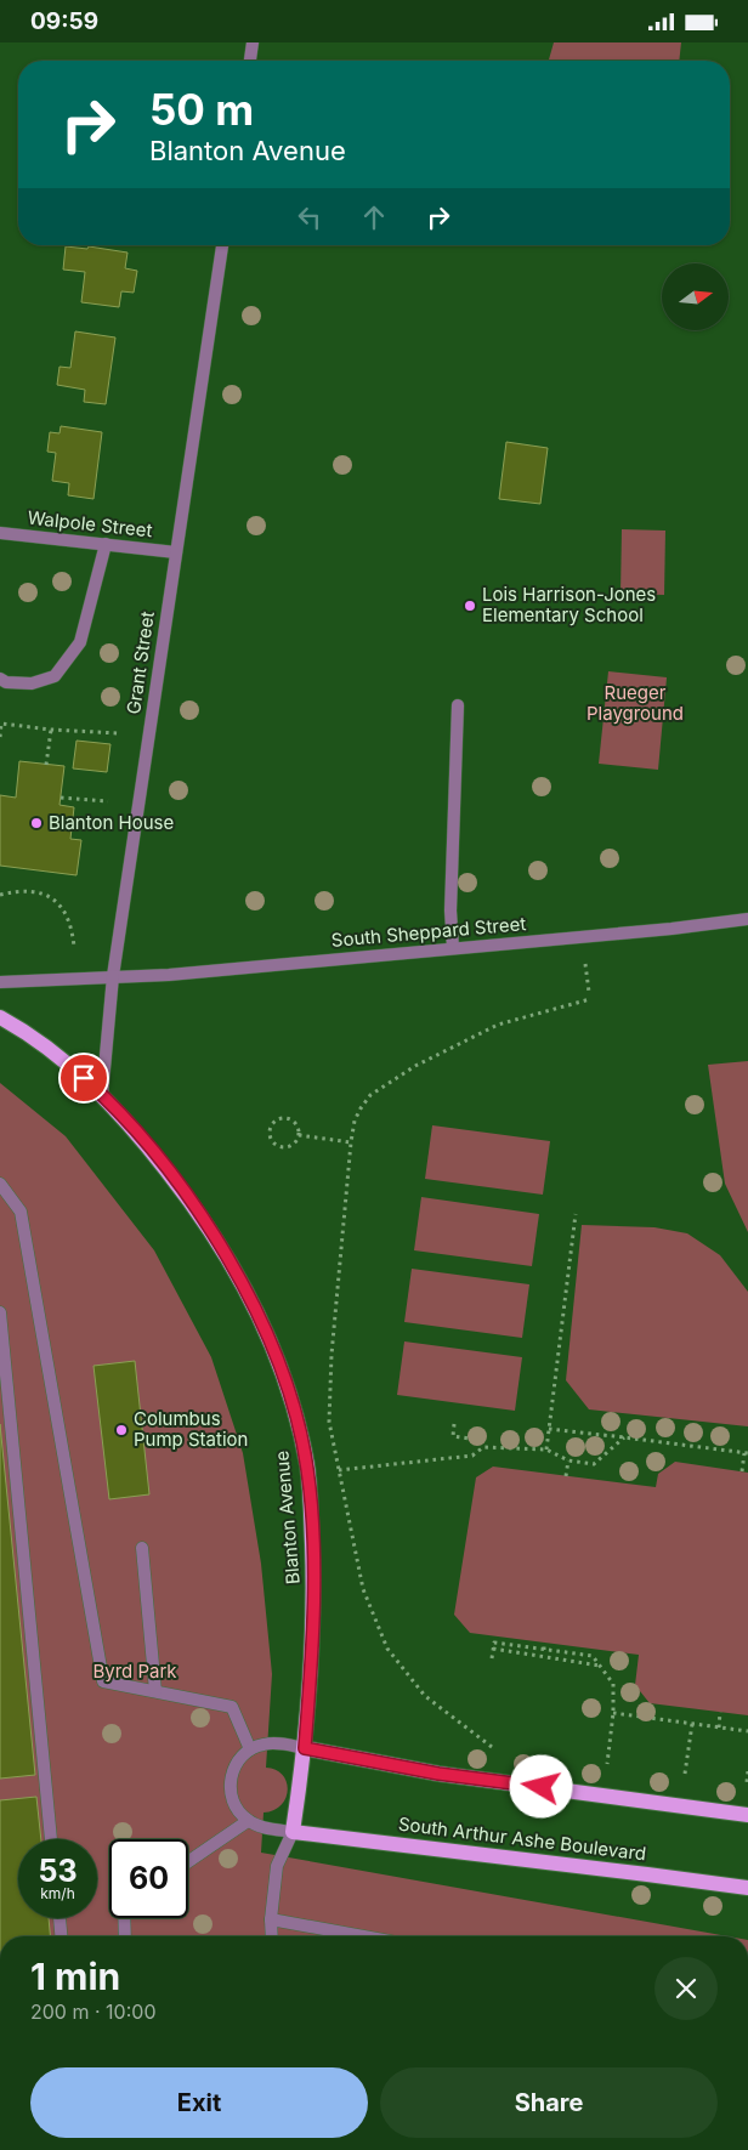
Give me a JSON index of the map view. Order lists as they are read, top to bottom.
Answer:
{
  "streets": {
    "main road": ["Blanton Avenue", "South Arthur Ashe Boulevard"],
    "street": ["Walpole Street", "Grant Street", "South Sheppard Street"]
  },
  "crossings": [
    ["Walpole Street", "Grant Street"],
    ["Grant Street", "South Sheppard Street"],
    ["Grant Street", "Blanton Avenue"],
    ["Blanton Avenue", "South Arthur Ashe Boulevard"]
  ],
  "parks": ["Rueger Playground", "Byrd Park"],
  "places": ["Lois Harrison-Jones Elementary School", "Blanton House", "Columbus Pump Station"],
  "north": "right",
  "page": {
    "status": "09:59",
    "turn": ["50 m", "Blanton Avenue"],
    "speed": "53 km/h",
    "limit": "60",
    "heading": ["1 min", "200 m · 10:00"],
    "buttons": ["Exit", "Share"]
  }
}
